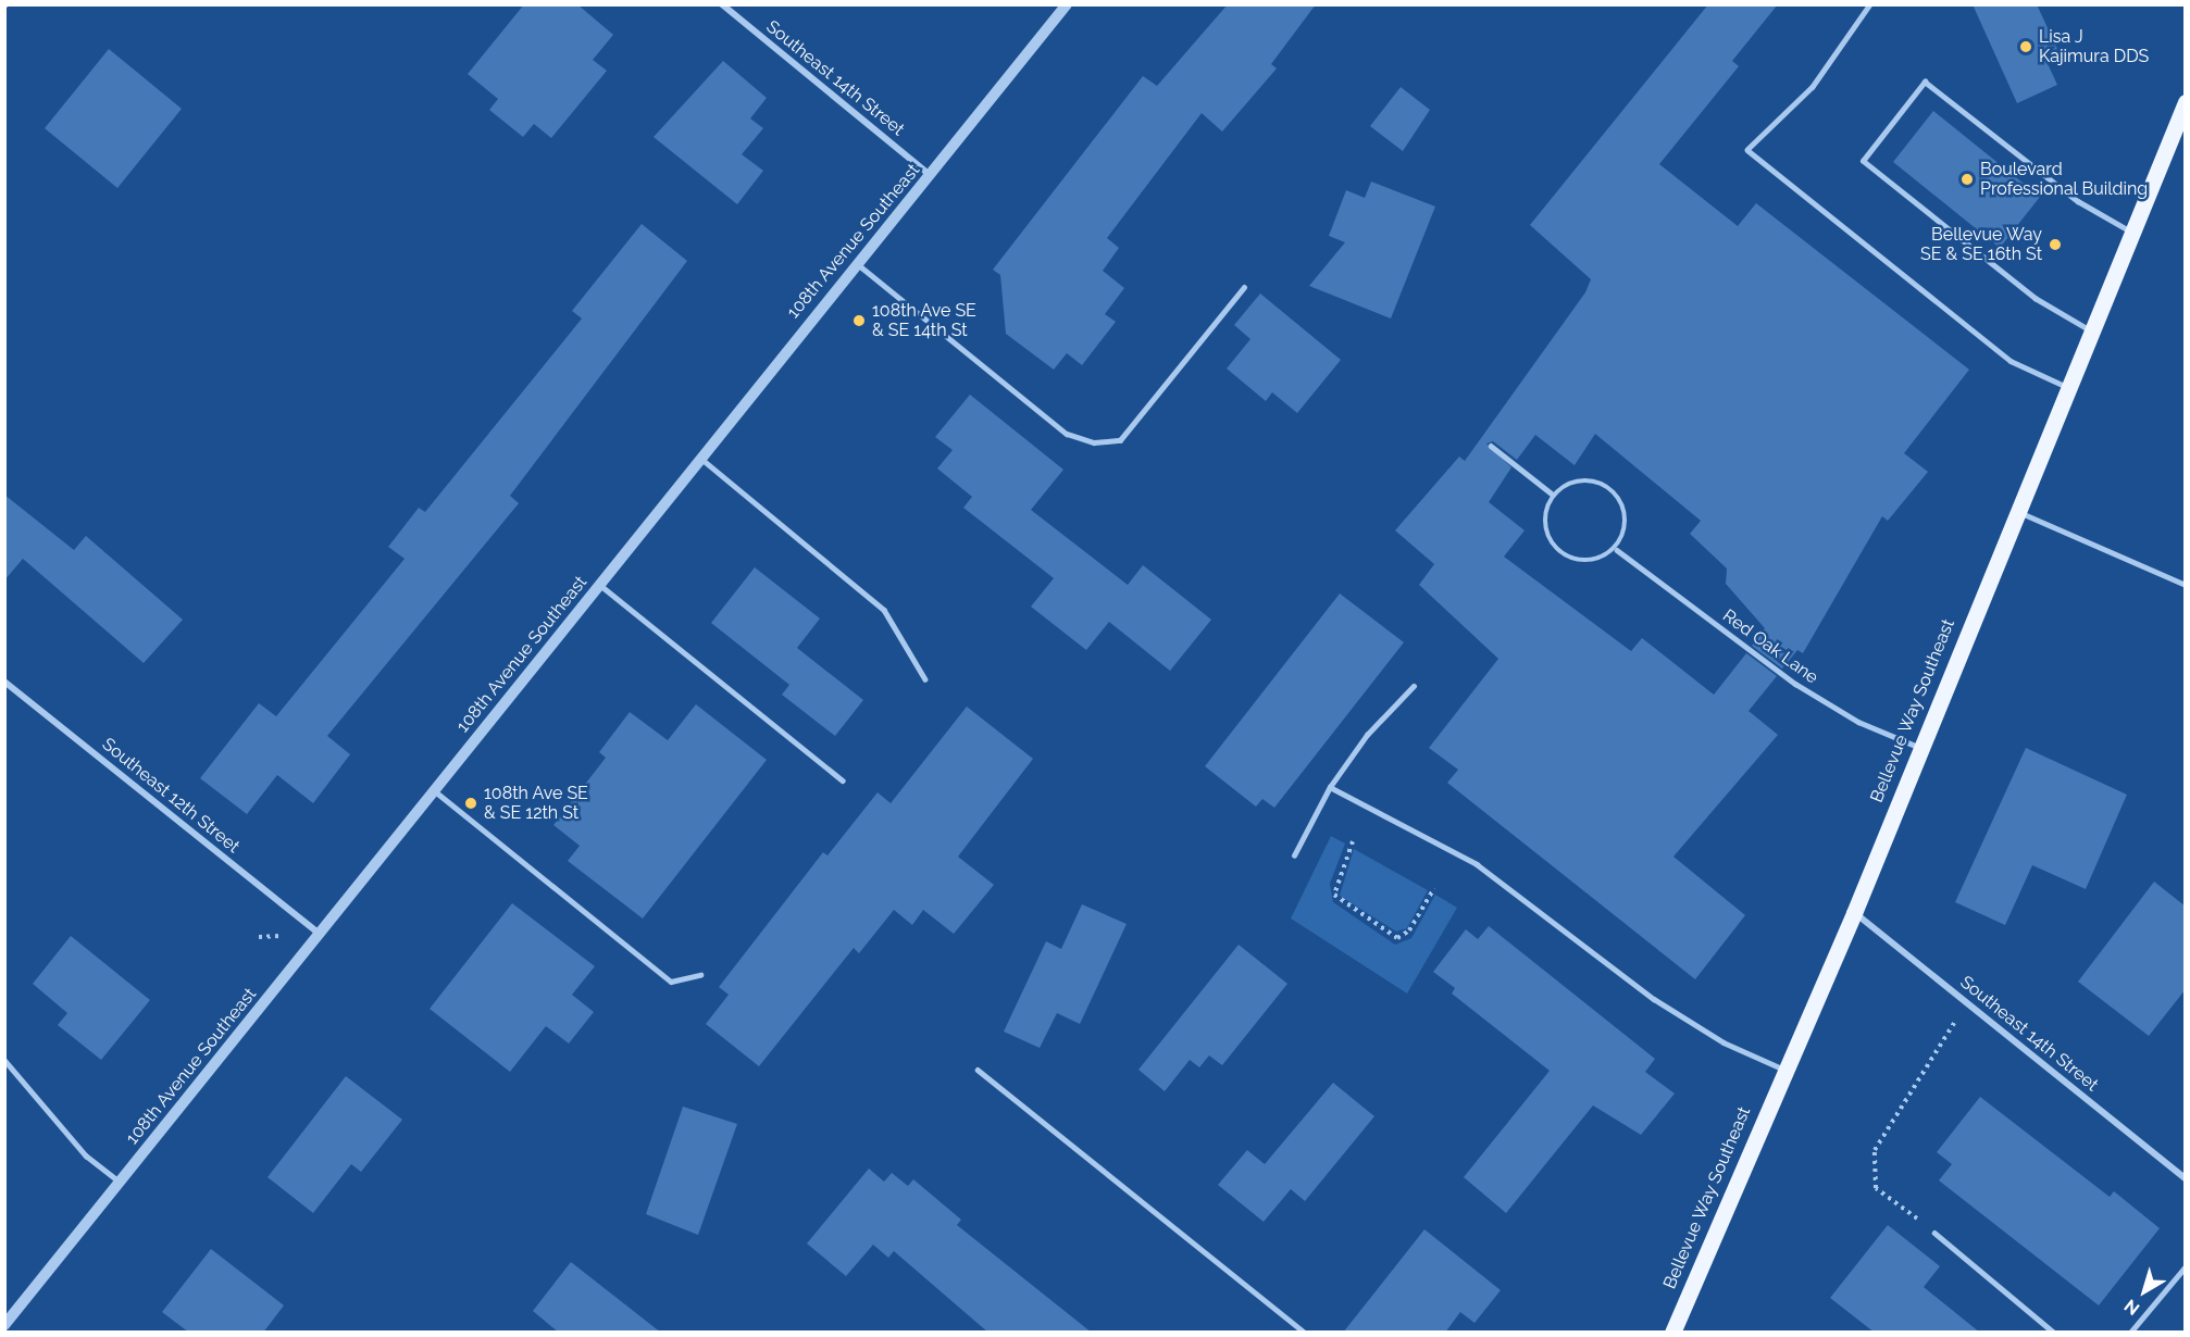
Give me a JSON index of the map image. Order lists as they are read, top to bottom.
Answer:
{
  "streets": {
    "main road": ["Bellevue Way Southeast"],
    "street": ["Southeast 14th Street", "108th Avenue Southeast", "Southeast 12th Street"],
    "lane": ["Red Oak Lane"]
  },
  "crossings": [
    ["Southeast 14th Street", "108th Avenue Southeast"],
    ["Southeast 14th Street", "Bellevue Way Southeast"],
    ["108th Avenue Southeast", "Southeast 12th Street"],
    ["Red Oak Lane", "Bellevue Way Southeast"]
  ],
  "places": [
    "Lisa J Kajimura DDS",
    "Boulevard Professional Building",
    "Bellevue Way SE & SE 16th St",
    "108th Ave SE & SE 14th St",
    "108th Ave SE & SE 12th St"
  ],
  "north": "bottom left"
}
